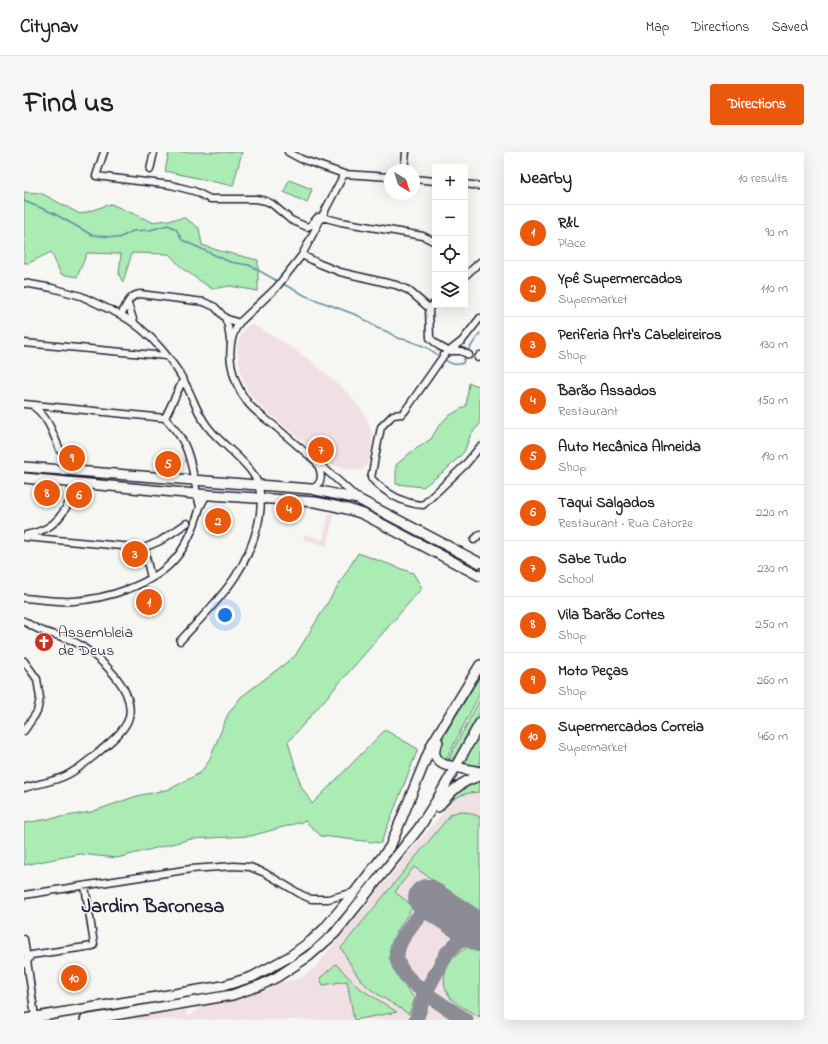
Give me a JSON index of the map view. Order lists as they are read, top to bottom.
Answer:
{
  "districts": ["Jardim Baronesa"],
  "places": {
    "church": ["Assembleia de Deus"]
  },
  "north": "bottom right",
  "page": {
    "header": "Citynav",
    "nav": ["Map", "Directions", "Saved"],
    "title": "Find us",
    "buttons": "Directions",
    "heading": ["Nearby", "10 results"],
    "map_buttons": ["+", "−"],
    "list": [
      {
        "mark": "1",
        "name": "R&L",
        "note": "Place",
        "value": "90 m"
      },
      {
        "mark": "2",
        "name": "Ypê Supermercados",
        "note": "Supermarket",
        "value": "110 m"
      },
      {
        "mark": "3",
        "name": "Periferia Art's Cabeleireiros",
        "note": "Shop",
        "value": "130 m"
      },
      {
        "mark": "4",
        "name": "Barão Assados",
        "note": "Restaurant",
        "value": "150 m"
      },
      {
        "mark": "5",
        "name": "Auto Mecânica Almeida",
        "note": "Shop",
        "value": "190 m"
      },
      {
        "mark": "6",
        "name": "Taqui Salgados",
        "note": "Restaurant · Rua Catorze",
        "value": "220 m"
      },
      {
        "mark": "7",
        "name": "Sabe Tudo",
        "note": "School",
        "value": "230 m"
      },
      {
        "mark": "8",
        "name": "Vila Barão Cortes",
        "note": "Shop",
        "value": "250 m"
      },
      {
        "mark": "9",
        "name": "Moto Peças",
        "note": "Shop",
        "value": "260 m"
      },
      {
        "mark": "10",
        "name": "Supermercados Correia",
        "note": "Supermarket",
        "value": "460 m"
      }
    ],
    "pins": [
      "7",
      "9",
      "5",
      "8",
      "6",
      "4",
      "2",
      "3",
      "1",
      "10"
    ]
  }
}
